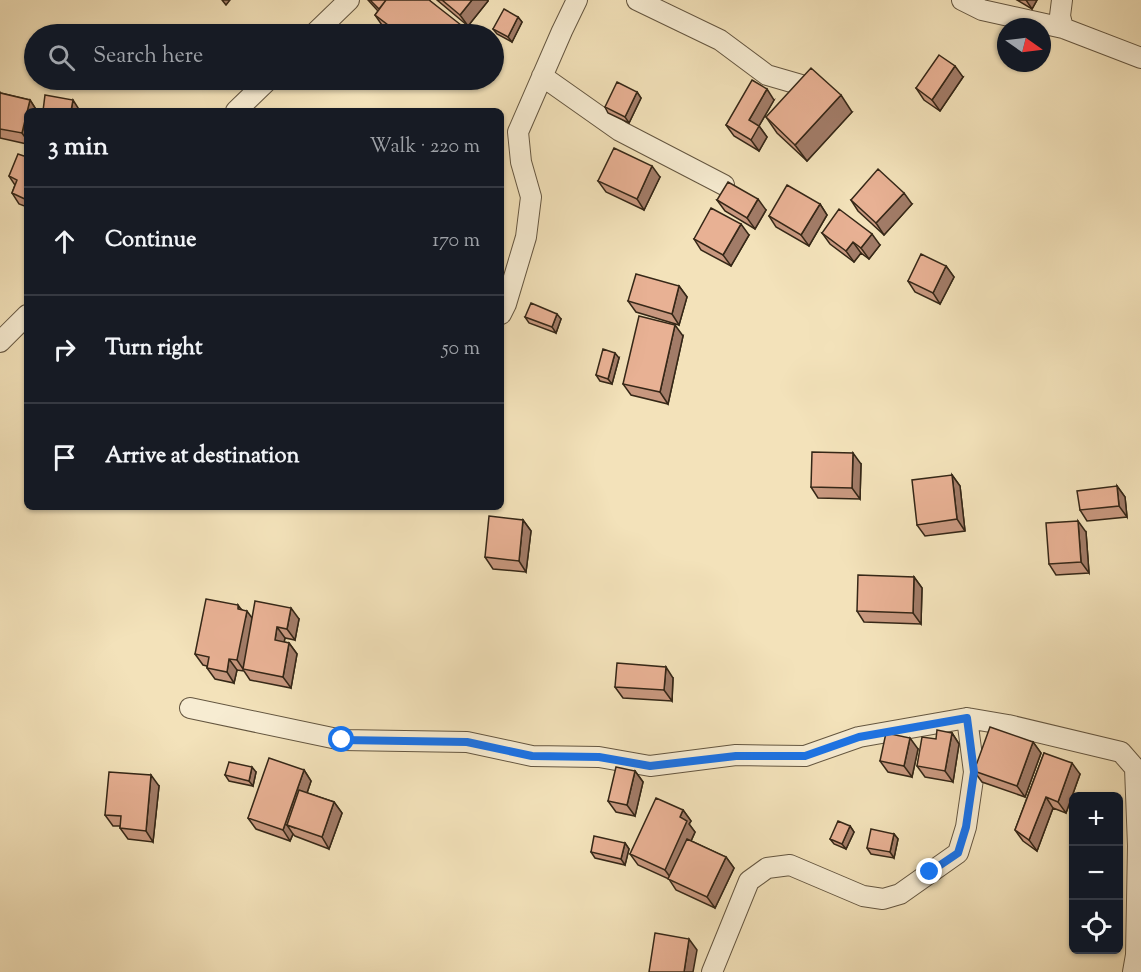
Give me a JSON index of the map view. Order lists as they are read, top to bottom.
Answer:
{
  "north": "right",
  "page": {
    "search": "Search here",
    "heading": ["3 min", "Walk · 220 m"],
    "list": [
      ["Continue", "170 m"],
      ["Turn right", "50 m"],
      "Arrive at destination"
    ],
    "map_buttons": ["+", "−"]
  }
}
